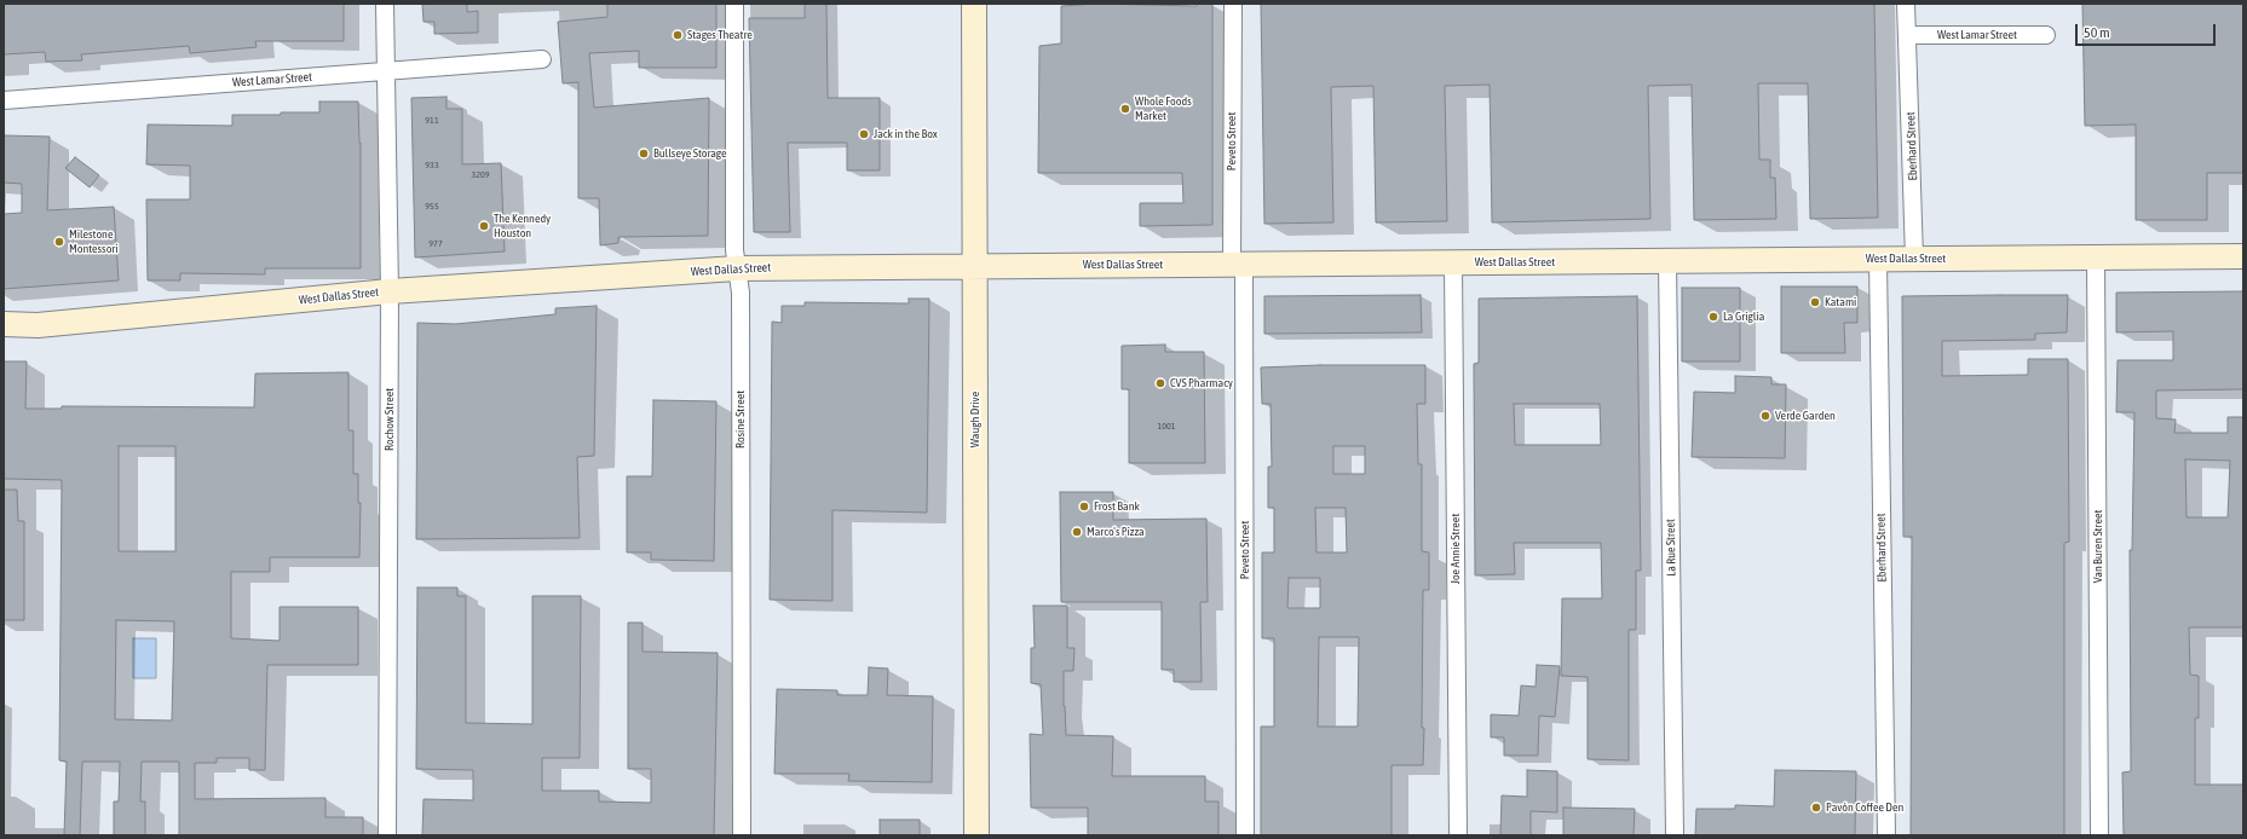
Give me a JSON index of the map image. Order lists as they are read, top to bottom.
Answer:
{
  "streets": {
    "main road": ["West Dallas Street", "Waugh Drive"],
    "street": [
      "West Lamar Street",
      "Peveto Street",
      "Eberhard Street",
      "Rochow Street",
      "Rosine Street",
      "Van Buren Street",
      "La Rue Street",
      "Joe Annie Street"
    ]
  },
  "crossings": [
    ["West Lamar Street", "Eberhard Street"],
    ["West Lamar Street", "Rochow Street"],
    ["Peveto Street", "West Dallas Street"],
    ["Eberhard Street", "West Dallas Street"],
    ["West Dallas Street", "Rochow Street"],
    ["West Dallas Street", "Rosine Street"],
    ["West Dallas Street", "Waugh Drive"],
    ["West Dallas Street", "Van Buren Street"],
    ["West Dallas Street", "La Rue Street"],
    ["West Dallas Street", "Joe Annie Street"]
  ],
  "places": [
    "Stages Theatre",
    "Whole Foods Market",
    "Jack in the Box",
    "Bullseye Storage",
    "The Kennedy Houston",
    "Milestone Montessori",
    "Katami",
    "La Griglia",
    "CVS Pharmacy",
    "Verde Garden",
    "Frost Bank",
    "Marco's Pizza",
    "Pavón Coffee Den"
  ],
  "house_numbers": [
    "911",
    "933",
    "3209",
    "955",
    "977",
    "1001"
  ],
  "scale_bar": "50 m"
}
